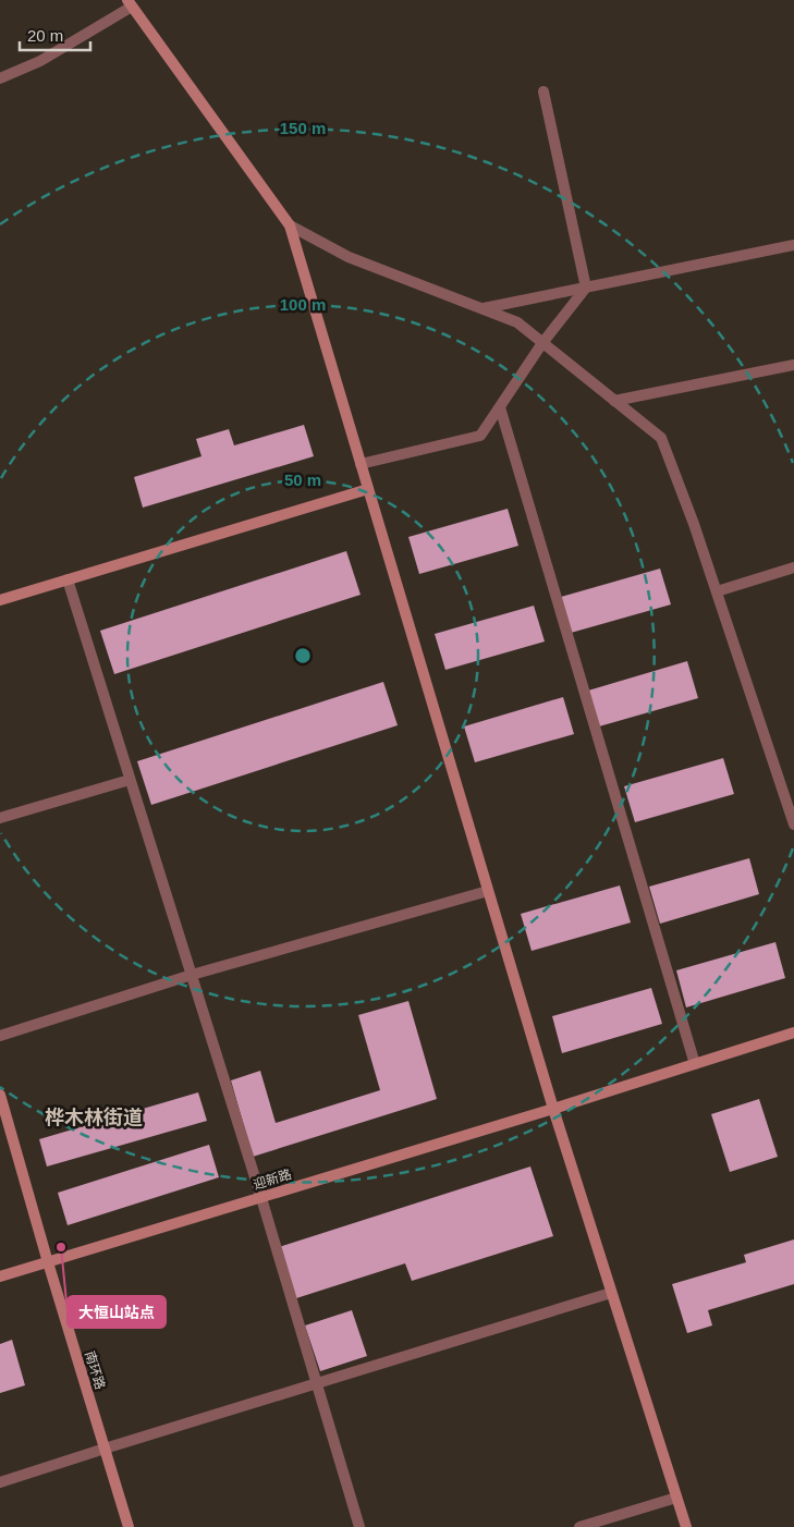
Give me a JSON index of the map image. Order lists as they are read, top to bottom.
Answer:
{
  "streets": {
    "street": ["迎新路", "南环路"]
  },
  "crossings": [
    ["迎新路", "南环路"]
  ],
  "districts": ["桦木林街道"],
  "places": ["大恒山站点"],
  "scale_bar": "20 m",
  "rings": ["150 m", "100 m", "50 m"]
}
